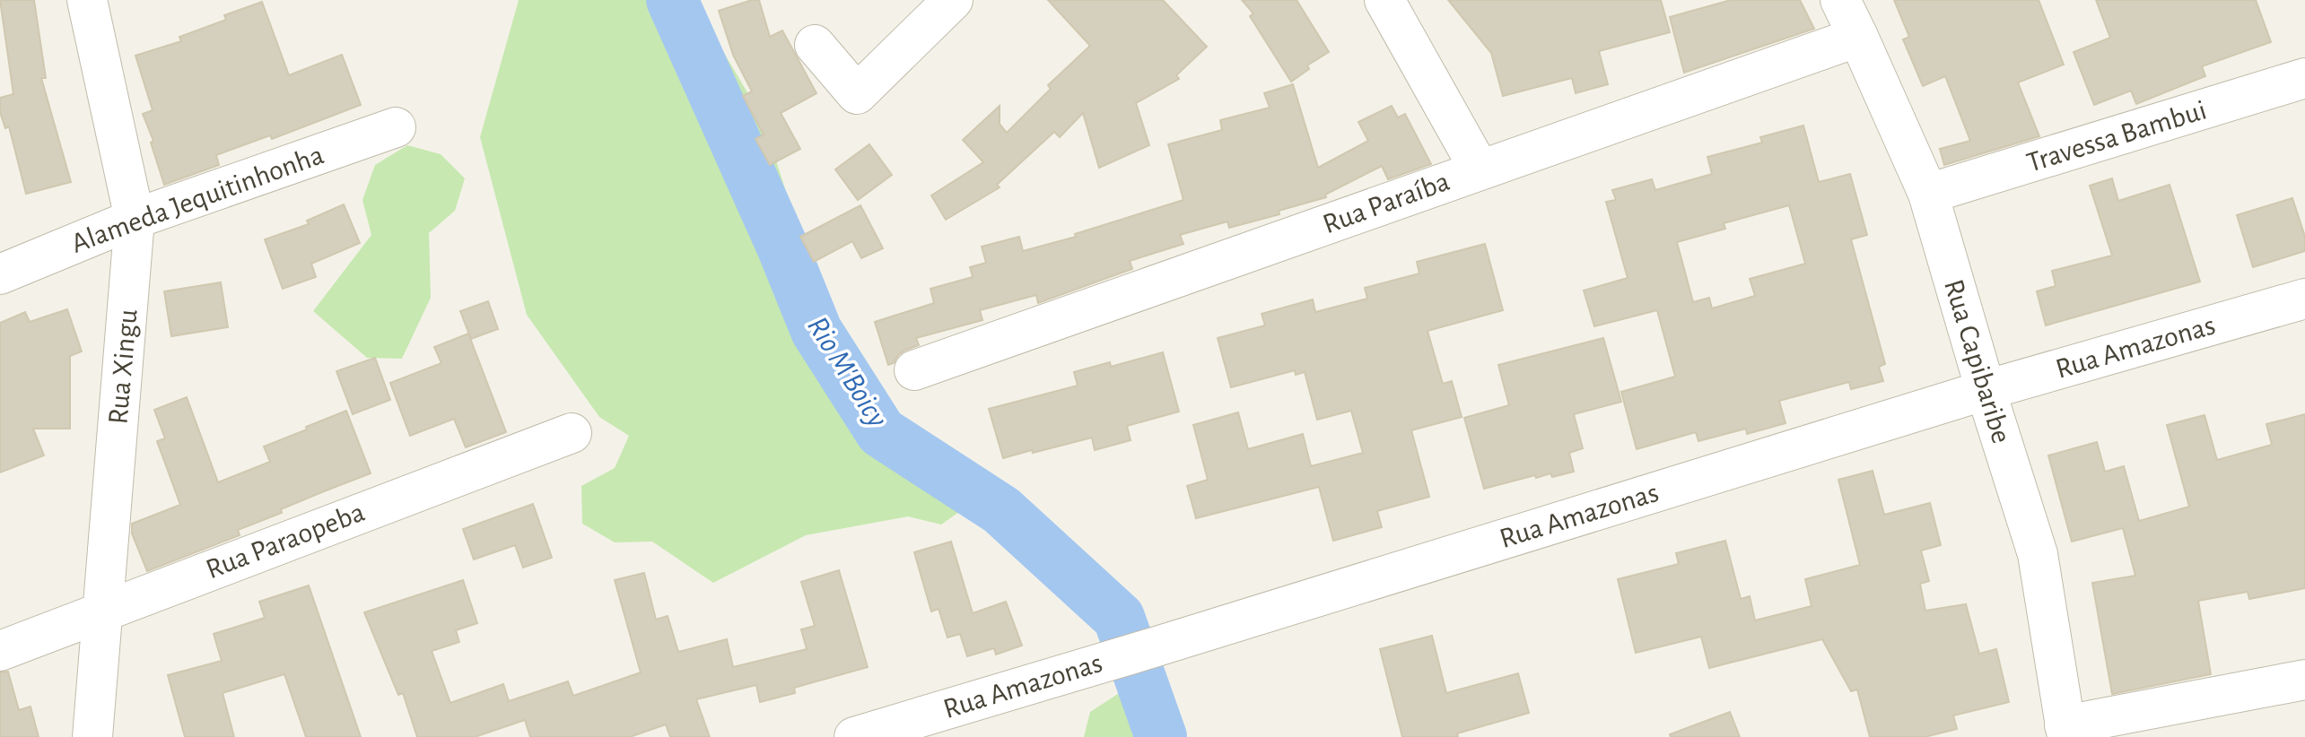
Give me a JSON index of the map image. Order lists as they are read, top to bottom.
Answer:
{
  "streets": {
    "street": [
      "Travessa Bambui",
      "Alameda Jequitinhonha",
      "Rua Paraíba",
      "Rua Amazonas",
      "Rua Capibaribe",
      "Rua Xingu",
      "Rua Paraopeba"
    ]
  },
  "crossings": [
    ["Travessa Bambui", "Rua Capibaribe"],
    ["Alameda Jequitinhonha", "Rua Xingu"],
    ["Rua Paraíba", "Rua Capibaribe"],
    ["Rua Amazonas", "Rua Capibaribe"],
    ["Rua Xingu", "Rua Paraopeba"]
  ],
  "water": ["Rio M'Boicy"]
}
